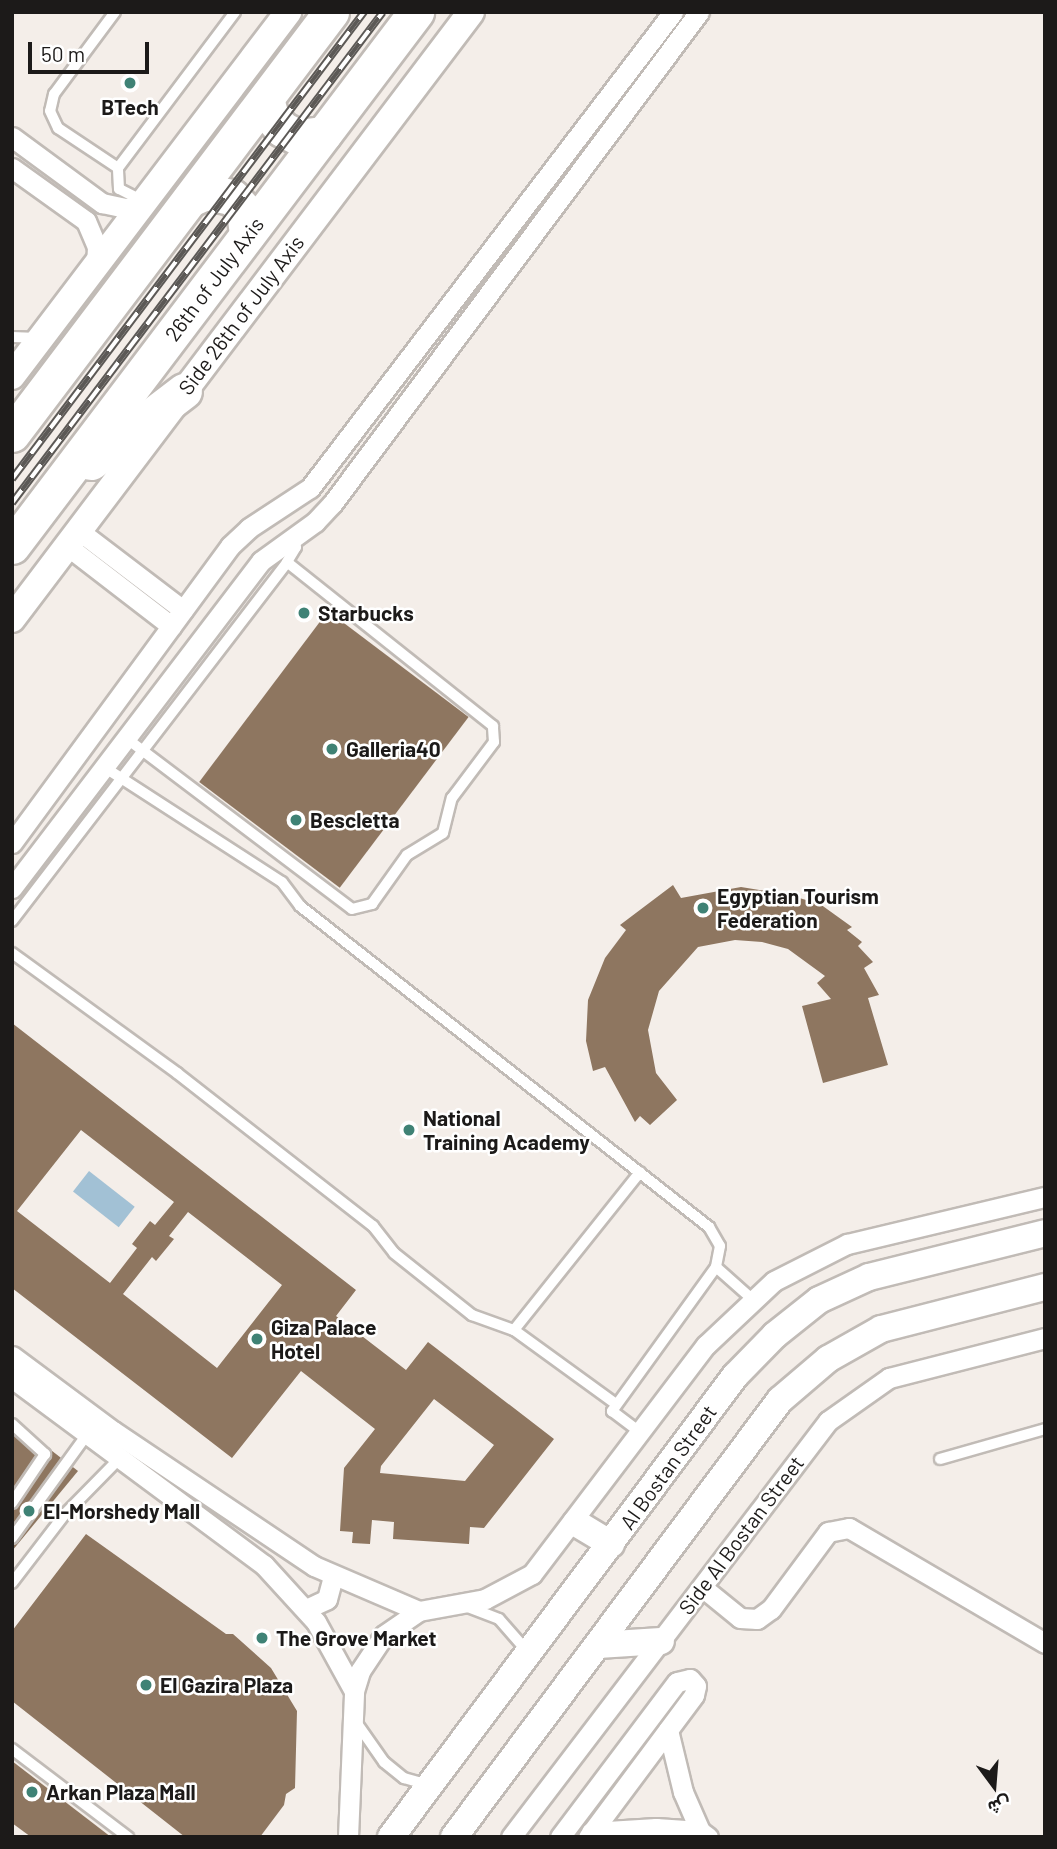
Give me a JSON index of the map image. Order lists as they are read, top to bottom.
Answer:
{
  "streets": {
    "highway": ["26th of July Axis"],
    "street": ["Side 26th of July Axis", "Al Bostan Street", "Side Al Bostan Street"]
  },
  "places": [
    "BTech",
    "Starbucks",
    "Galleria40",
    "Bescletta",
    "Egyptian Tourism Federation",
    "National Training Academy",
    "Giza Palace Hotel",
    "El-Morshedy Mall",
    "The Grove Market",
    "El Gazira Plaza",
    "Arkan Plaza Mall"
  ],
  "scale_bar": "50 m",
  "north": "bottom"
}
